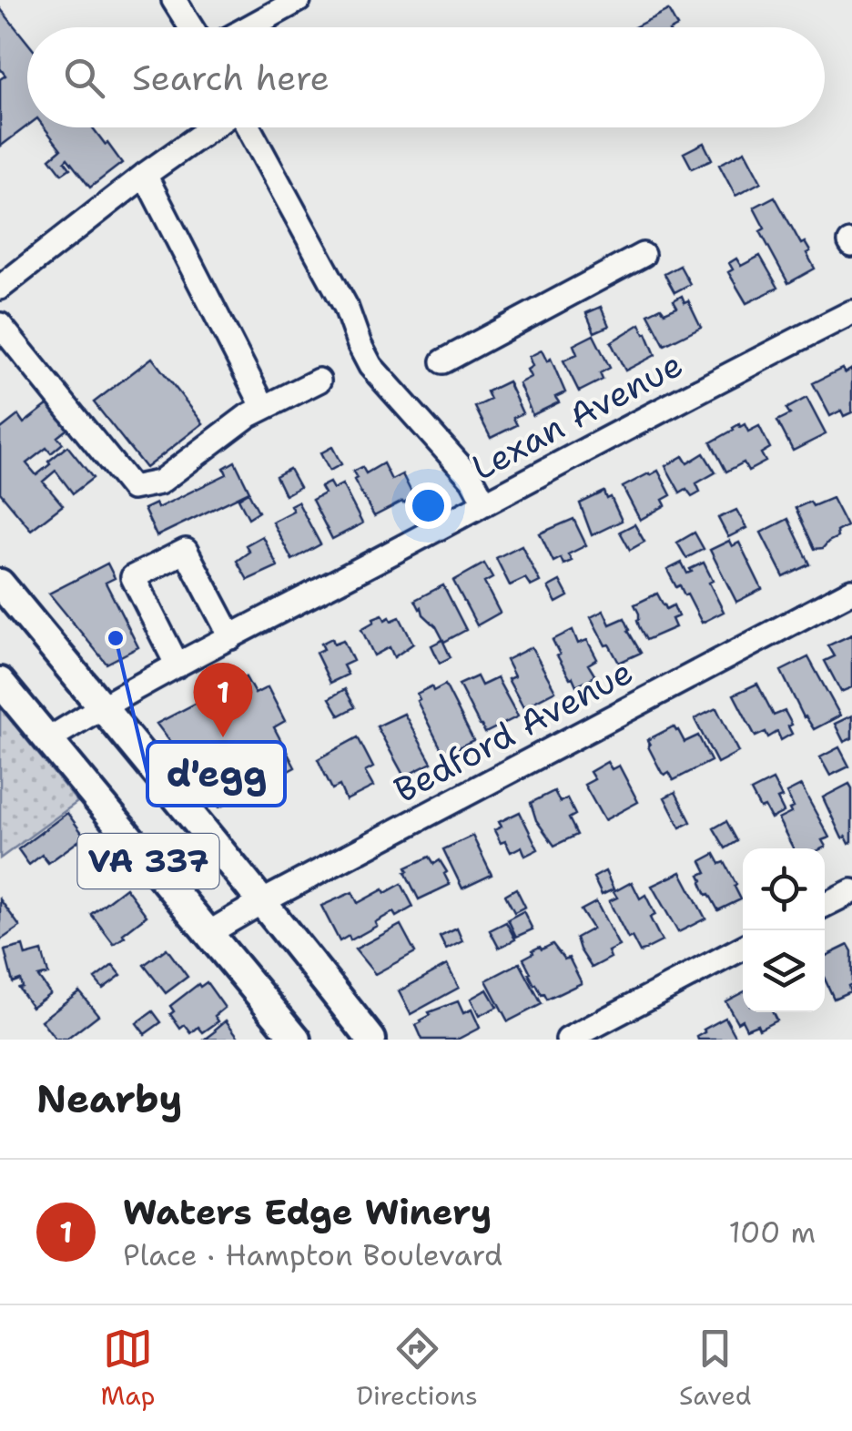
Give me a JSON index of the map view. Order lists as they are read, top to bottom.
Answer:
{
  "streets": {
    "main road": ["VA 337"],
    "street": ["Lexan Avenue", "Bedford Avenue"]
  },
  "crossings": [
    ["Lexan Avenue", "VA 337"],
    ["Bedford Avenue", "VA 337"]
  ],
  "places": ["d'egg"],
  "page": {
    "search": "Search here",
    "pins": "1",
    "heading": "Nearby",
    "list": [
      {
        "mark": "1",
        "name": "Waters Edge Winery",
        "note": "Place · Hampton Boulevard",
        "value": "100 m"
      }
    ],
    "nav": ["Map", "Directions", "Saved"]
  }
}
